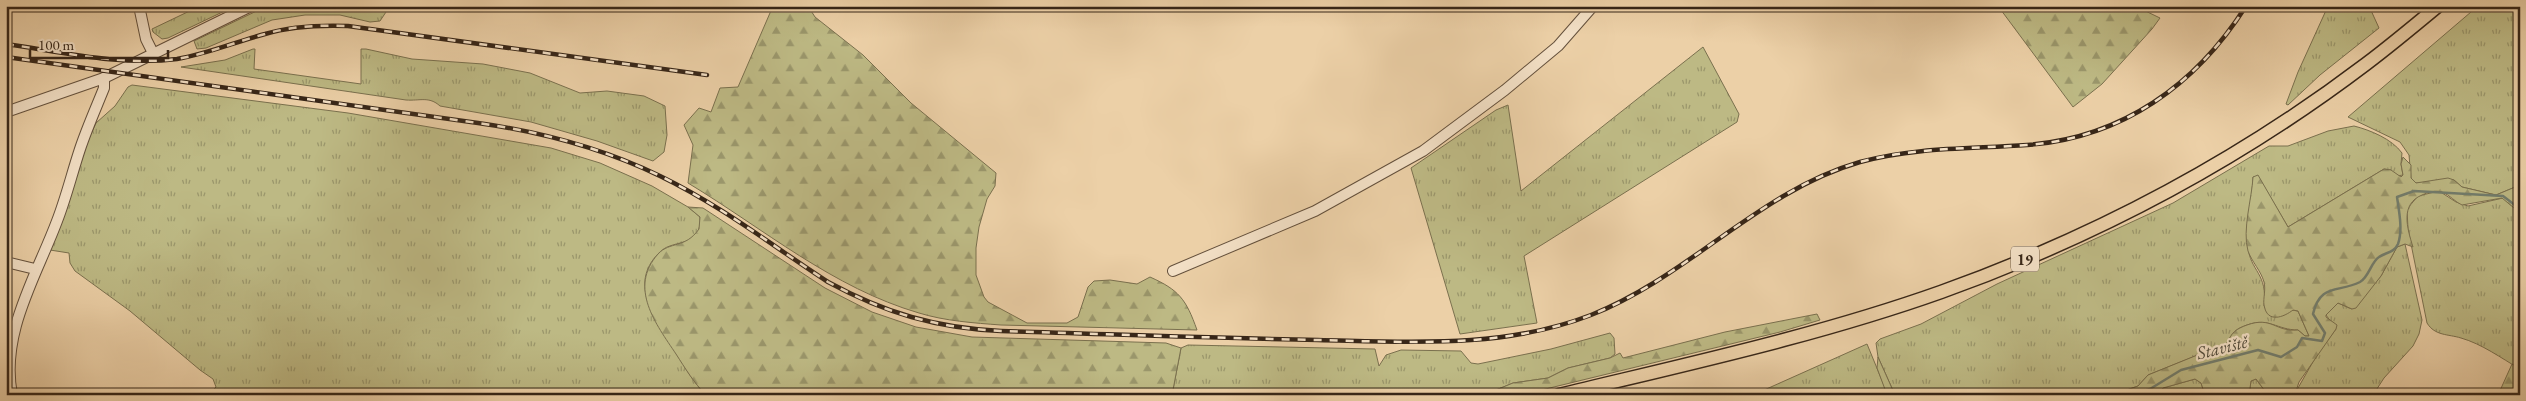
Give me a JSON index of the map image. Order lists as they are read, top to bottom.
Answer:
{
  "streets": {
    "main road": ["19"]
  },
  "water": ["Staviště"],
  "scale_bar": "100 m"
}
